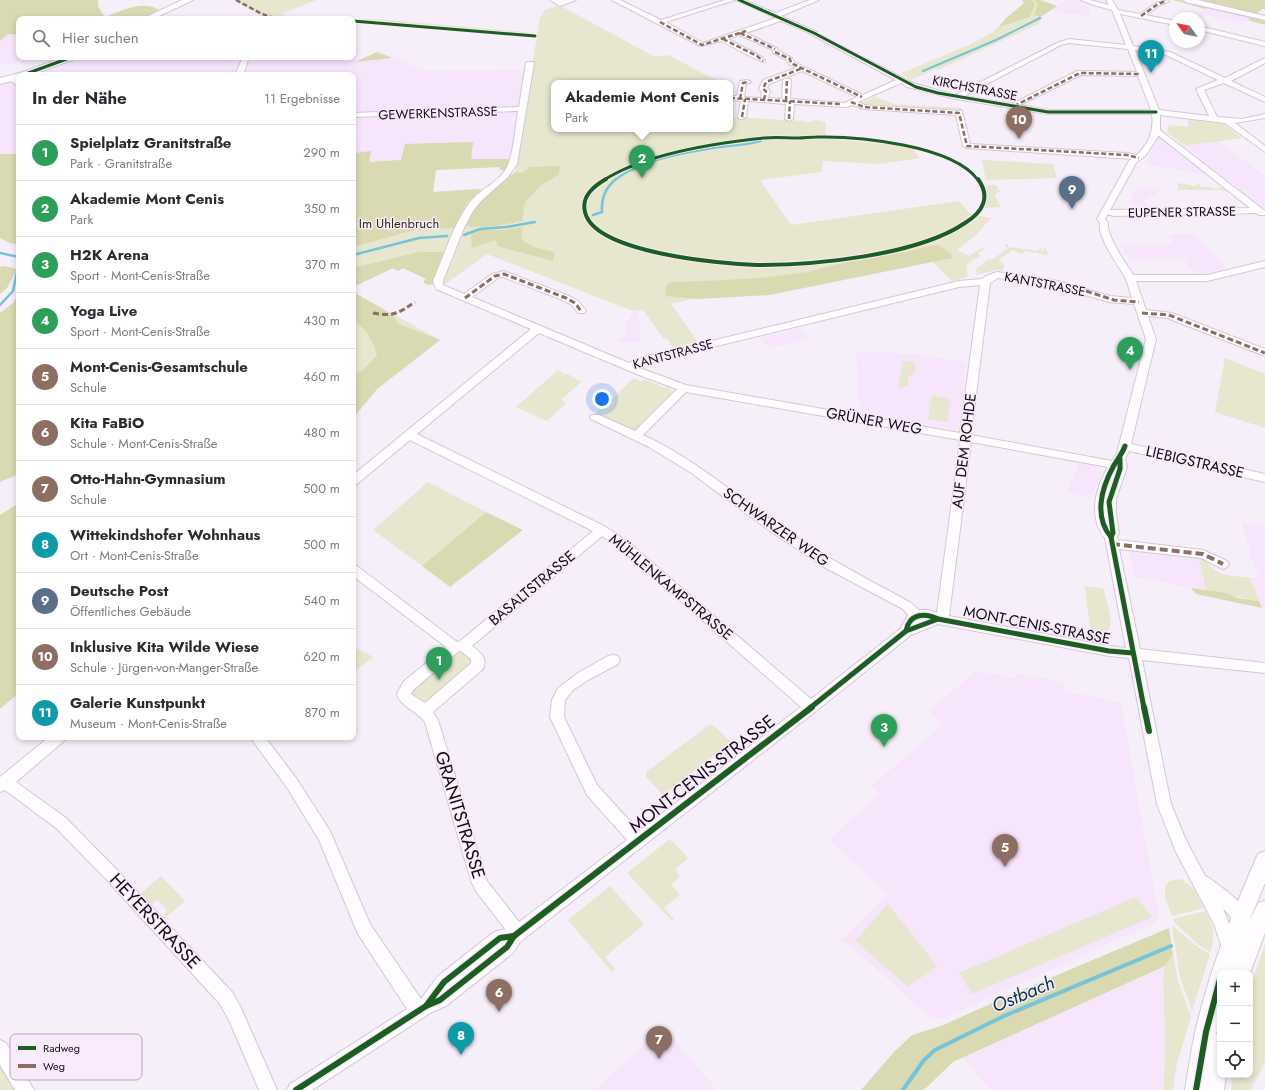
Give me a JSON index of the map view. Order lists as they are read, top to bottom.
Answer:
{
  "streets": {
    "street": [
      "KIRCHSTRASSE",
      "GEWERKENSTRASSE",
      "EUPENER STRASSE",
      "KANTSTRASSE",
      "GRÜNER WEG",
      "AUF DEM ROHDE",
      "LIEBIGSTRASSE",
      "SCHWARZER WEG",
      "MÜHLENKAMPSTRASSE",
      "BASALTSTRASSE",
      "MONT-CENIS-STRASSE",
      "GRANITSTRASSE",
      "HEYERSTRASSE"
    ]
  },
  "crossings": [
    ["GEWERKENSTRASSE", "KANTSTRASSE"],
    ["EUPENER STRASSE", "MONT-CENIS-STRASSE"],
    ["KANTSTRASSE", "GRÜNER WEG"],
    ["KANTSTRASSE", "AUF DEM ROHDE"],
    ["KANTSTRASSE", "MONT-CENIS-STRASSE"],
    ["GRÜNER WEG", "AUF DEM ROHDE"],
    ["GRÜNER WEG", "MONT-CENIS-STRASSE"],
    ["AUF DEM ROHDE", "MONT-CENIS-STRASSE"],
    ["LIEBIGSTRASSE", "MONT-CENIS-STRASSE"],
    ["SCHWARZER WEG", "MONT-CENIS-STRASSE"],
    ["MÜHLENKAMPSTRASSE", "BASALTSTRASSE"],
    ["MÜHLENKAMPSTRASSE", "MONT-CENIS-STRASSE"],
    ["MONT-CENIS-STRASSE", "GRANITSTRASSE"]
  ],
  "water": ["Ostbach"],
  "parks": ["Im Uhlenbruch"],
  "legend": ["Radweg", "Weg"],
  "north": "top left",
  "page": {
    "search": "Hier suchen",
    "pins": [
      "11",
      "10",
      "2",
      "9",
      "4",
      "1",
      "3",
      "5",
      "6",
      "8",
      "7"
    ],
    "heading": ["In der Nähe", "11 Ergebnisse"],
    "popup": ["Akademie Mont Cenis", "Park"],
    "list": [
      {
        "mark": "1",
        "name": "Spielplatz Granitstraße",
        "note": "Park · Granitstraße",
        "value": "290 m"
      },
      {
        "mark": "2",
        "name": "Akademie Mont Cenis",
        "note": "Park",
        "value": "350 m"
      },
      {
        "mark": "3",
        "name": "H2K Arena",
        "note": "Sport · Mont-Cenis-Straße",
        "value": "370 m"
      },
      {
        "mark": "4",
        "name": "Yoga Live",
        "note": "Sport · Mont-Cenis-Straße",
        "value": "430 m"
      },
      {
        "mark": "5",
        "name": "Mont-Cenis-Gesamtschule",
        "note": "Schule",
        "value": "460 m"
      },
      {
        "mark": "6",
        "name": "Kita FaBiO",
        "note": "Schule · Mont-Cenis-Straße",
        "value": "480 m"
      },
      {
        "mark": "7",
        "name": "Otto-Hahn-Gymnasium",
        "note": "Schule",
        "value": "500 m"
      },
      {
        "mark": "8",
        "name": "Wittekindshofer Wohnhaus",
        "note": "Ort · Mont-Cenis-Straße",
        "value": "500 m"
      },
      {
        "mark": "9",
        "name": "Deutsche Post",
        "note": "Öffentliches Gebäude",
        "value": "540 m"
      },
      {
        "mark": "10",
        "name": "Inklusive Kita Wilde Wiese",
        "note": "Schule · Jürgen-von-Manger-Straße",
        "value": "620 m"
      },
      {
        "mark": "11",
        "name": "Galerie Kunstpunkt",
        "note": "Museum · Mont-Cenis-Straße",
        "value": "870 m"
      }
    ],
    "map_buttons": ["+", "−"]
  }
}
